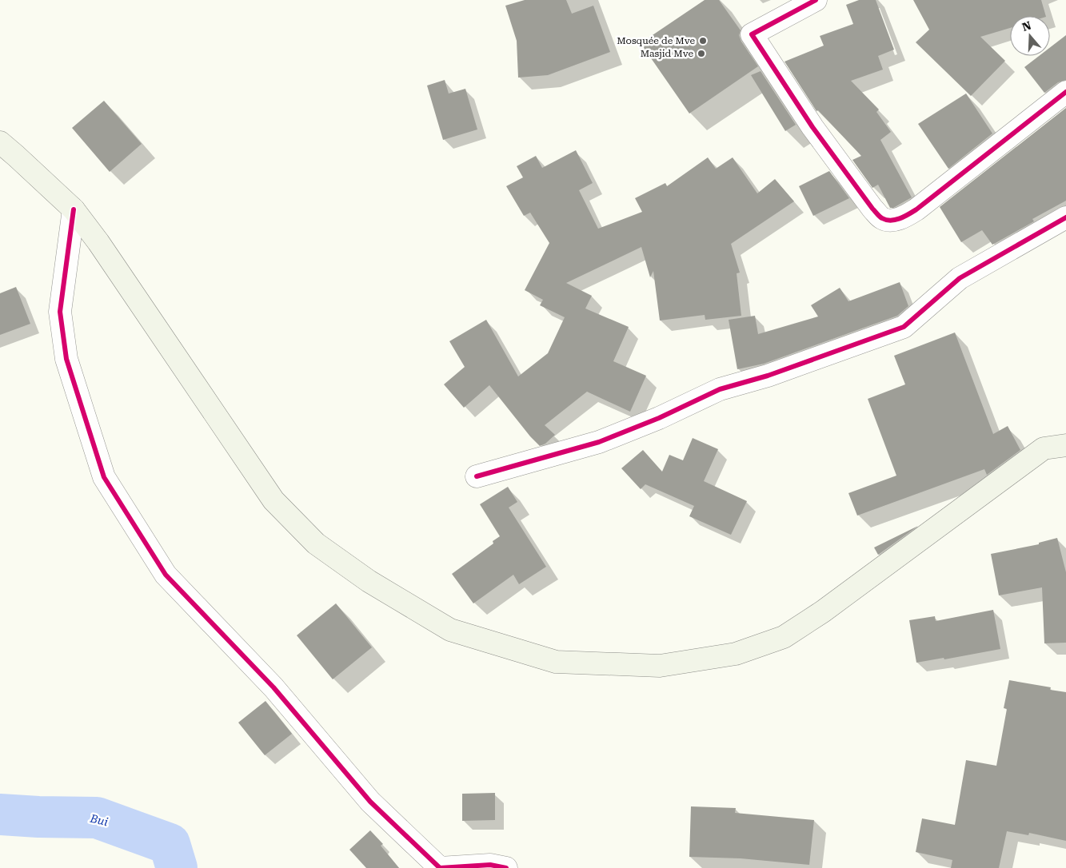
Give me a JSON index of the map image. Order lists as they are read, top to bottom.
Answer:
{
  "water": ["Bui"],
  "places": ["Mosquée de Mve", "Masjid Mve"],
  "north": "top"
}
